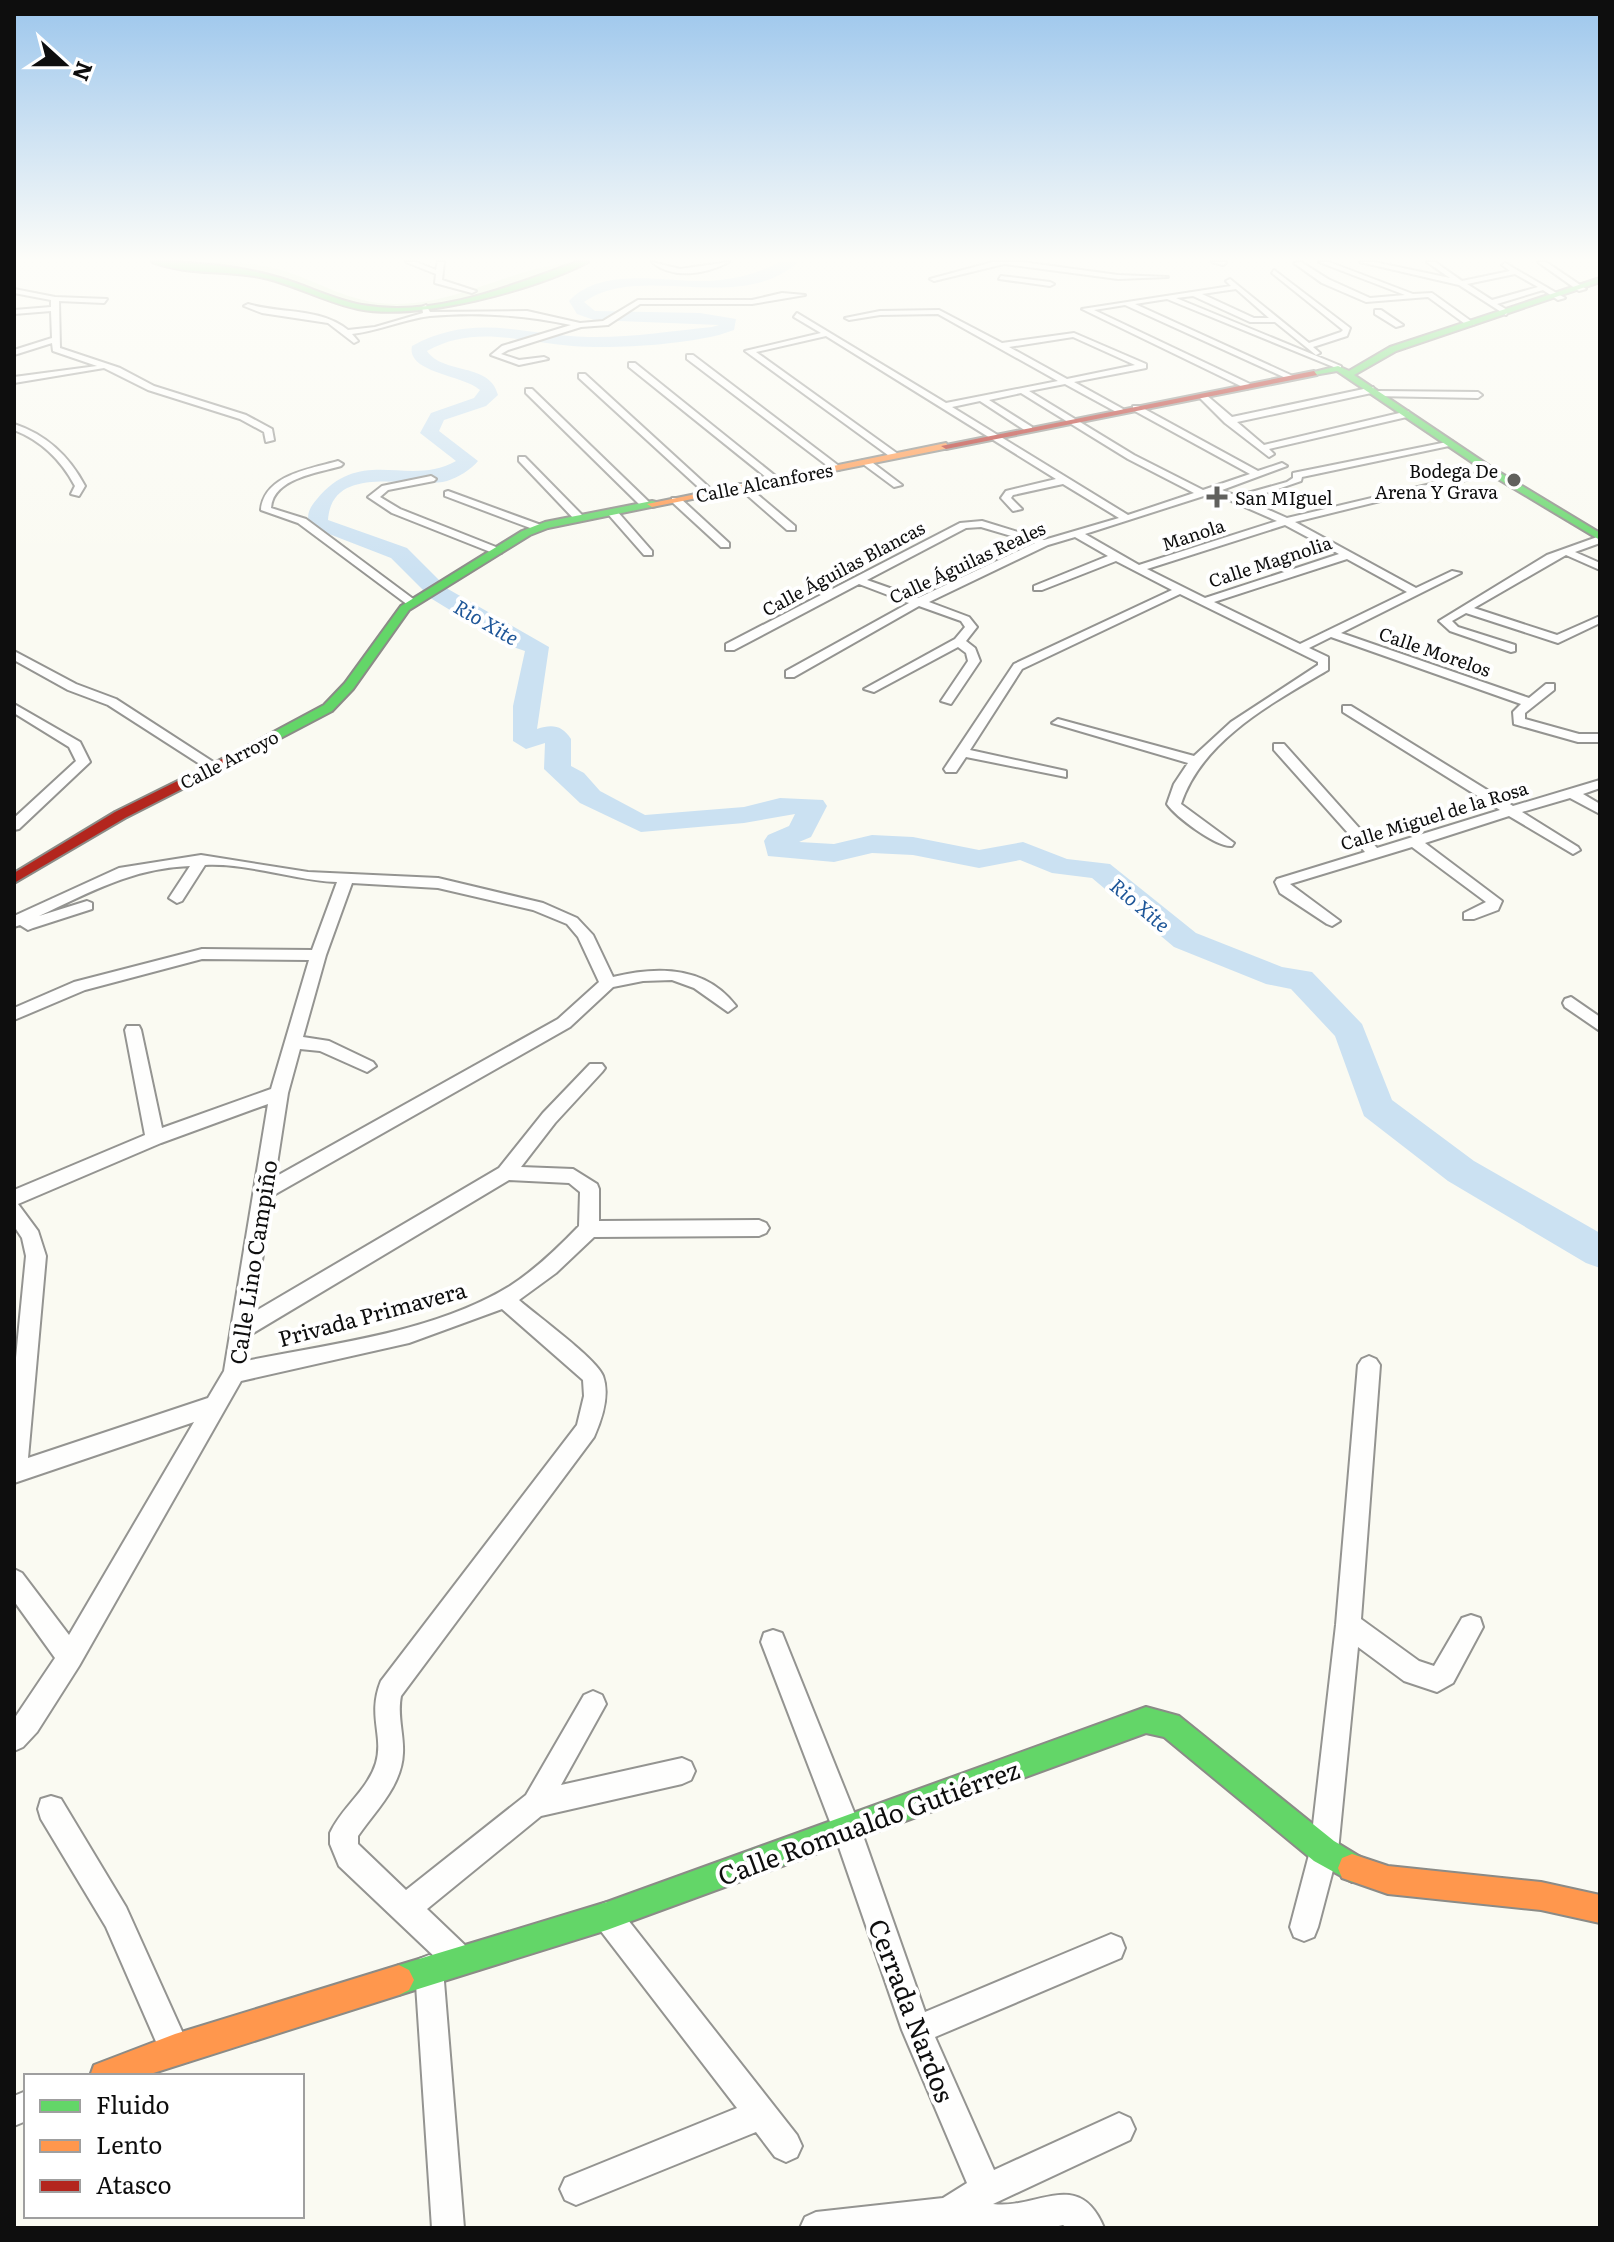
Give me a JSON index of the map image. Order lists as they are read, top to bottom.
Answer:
{
  "streets": {
    "street": [
      "Calle Alcanfores",
      "Manola",
      "Calle Magnolia",
      "Calle Águilas Reales",
      "Calle Águilas Blancas",
      "Calle Morelos",
      "Calle Arroyo",
      "Calle Miguel de la Rosa",
      "Calle Lino Campiño",
      "Privada Primavera",
      "Calle Romualdo Gutiérrez",
      "Cerrada Nardos"
    ]
  },
  "crossings": [
    ["Calle Alcanfores", "Calle Arroyo"],
    ["Calle Águilas Reales", "Calle Águilas Blancas"],
    ["Calle Lino Campiño", "Privada Primavera"],
    ["Calle Romualdo Gutiérrez", "Cerrada Nardos"]
  ],
  "water": ["Rio Xite"],
  "places": {
    "other": ["Bodega De Arena Y Grava"],
    "health": ["San MIguel"]
  },
  "legend": ["Fluido", "Lento", "Atasco"],
  "north": "right"
}
